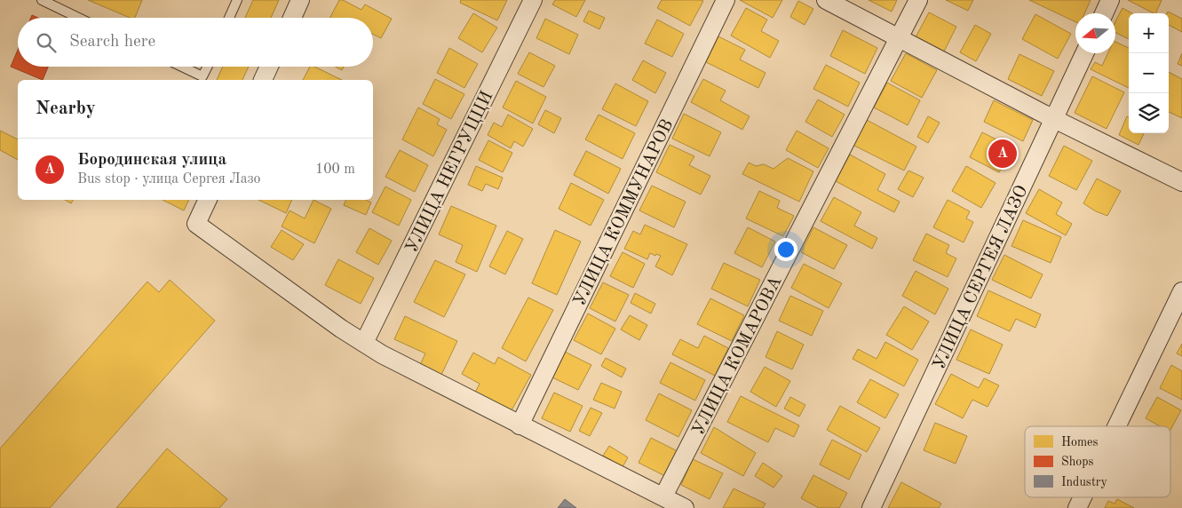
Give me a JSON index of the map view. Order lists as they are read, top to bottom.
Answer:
{
  "streets": {
    "street": [
      "УЛИЦА НЕГРУЦЦИ",
      "УЛИЦА КОММУНАРОВ",
      "УЛИЦА СЕРГЕЯ ЛАЗО",
      "УЛИЦА КОМАРОВА"
    ]
  },
  "legend": ["Homes", "Shops", "Industry"],
  "north": "left",
  "page": {
    "map_buttons": ["+", "−"],
    "search": "Search here",
    "heading": "Nearby",
    "pins": "A",
    "list": [
      {
        "mark": "A",
        "name": "Бородинская улица",
        "note": "Bus stop · улица Сергея Лазо",
        "value": "100 m"
      }
    ]
  }
}
